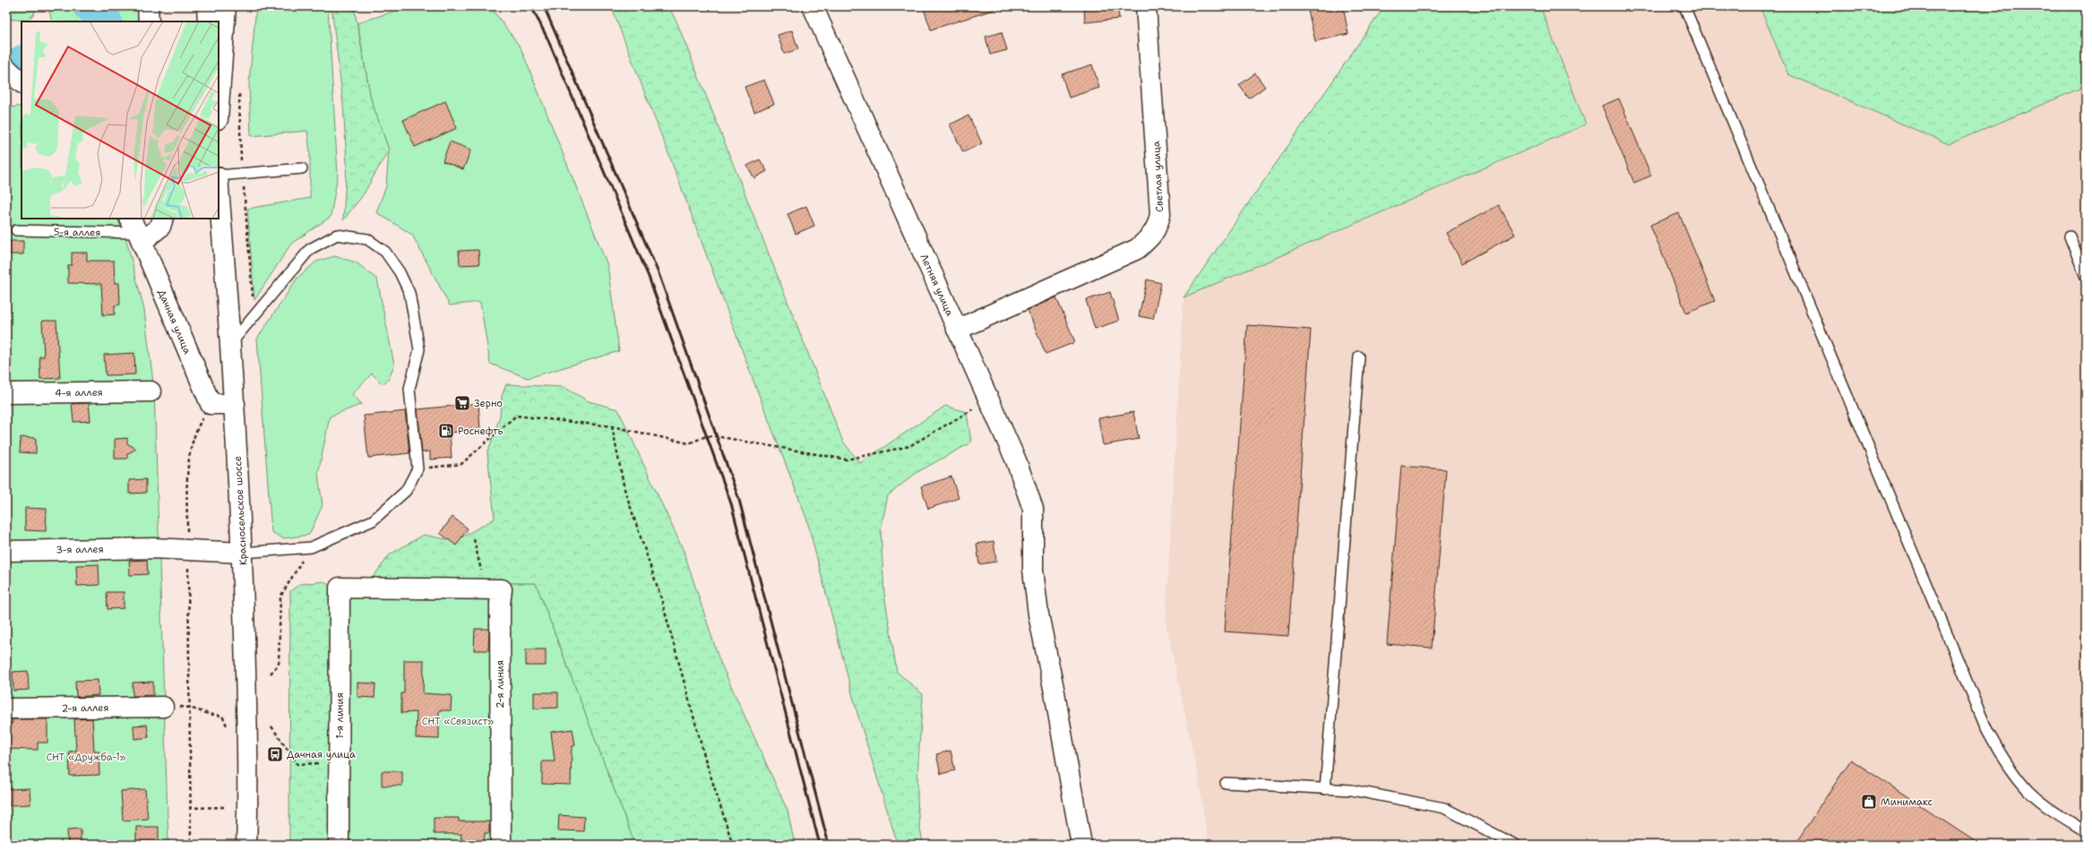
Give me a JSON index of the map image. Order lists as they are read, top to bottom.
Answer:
{
  "streets": {
    "main road": [
      "Светлая улица",
      "Летняя улица",
      "Дачная улица",
      "4-я аллея",
      "Красносельское шоссе",
      "3-я аллея",
      "2-я линия",
      "2-я аллея",
      "1-я линия"
    ],
    "lane": ["5-я аллея"]
  },
  "crossings": [
    ["Светлая улица", "Летняя улица"],
    ["5-я аллея", "Дачная улица"],
    ["Красносельское шоссе", "3-я аллея"],
    ["2-я линия", "1-я линия"]
  ],
  "parks": ["СНТ «Связист»", "СНТ «Дружба-1»"],
  "places": {
    "supermarket": ["Зерно"],
    "fuel station": ["Роснефть"],
    "bus stop": ["Дачная улица"],
    "shop": ["Минимакс"]
  }
}
